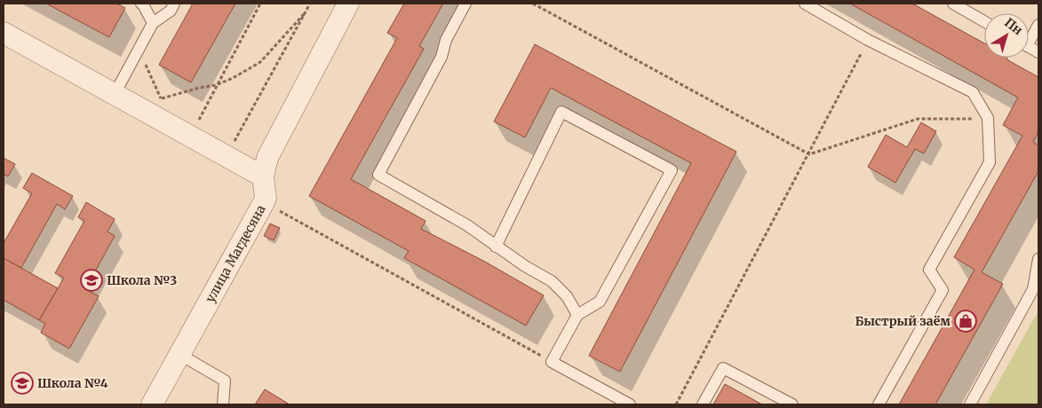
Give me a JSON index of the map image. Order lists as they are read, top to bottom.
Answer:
{
  "streets": {
    "street": ["улица Магдесяна"]
  },
  "places": {
    "school or university": ["Школа №3", "Школа №4"],
    "shop": ["Быстрый заём"]
  },
  "north": "top right"
}
